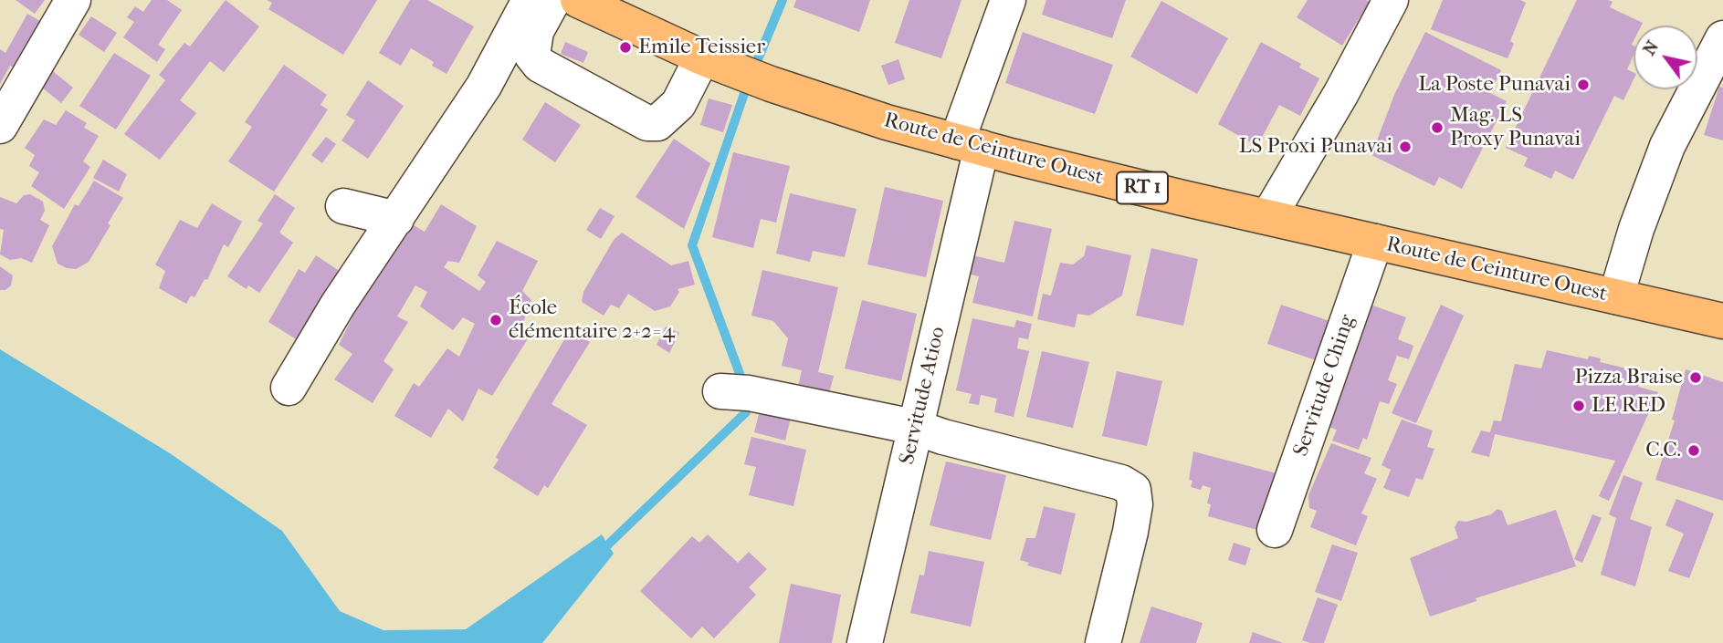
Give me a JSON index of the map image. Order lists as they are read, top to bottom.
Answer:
{
  "streets": {
    "main road": ["Route de Ceinture Ouest", "RT 1"],
    "street": ["Servitude Ching", "Servitude Atioo"]
  },
  "crossings": [
    ["Route de Ceinture Ouest", "Servitude Ching"],
    ["Route de Ceinture Ouest", "Servitude Atioo"]
  ],
  "places": [
    "Emile Teissier",
    "La Poste Punavai",
    "Mag. LS Proxy Punavai",
    "LS Proxi Punavai",
    "École élémentaire 2+2=4",
    "Pizza Braise",
    "LE RED",
    "C.C."
  ],
  "north": "top left"
}
